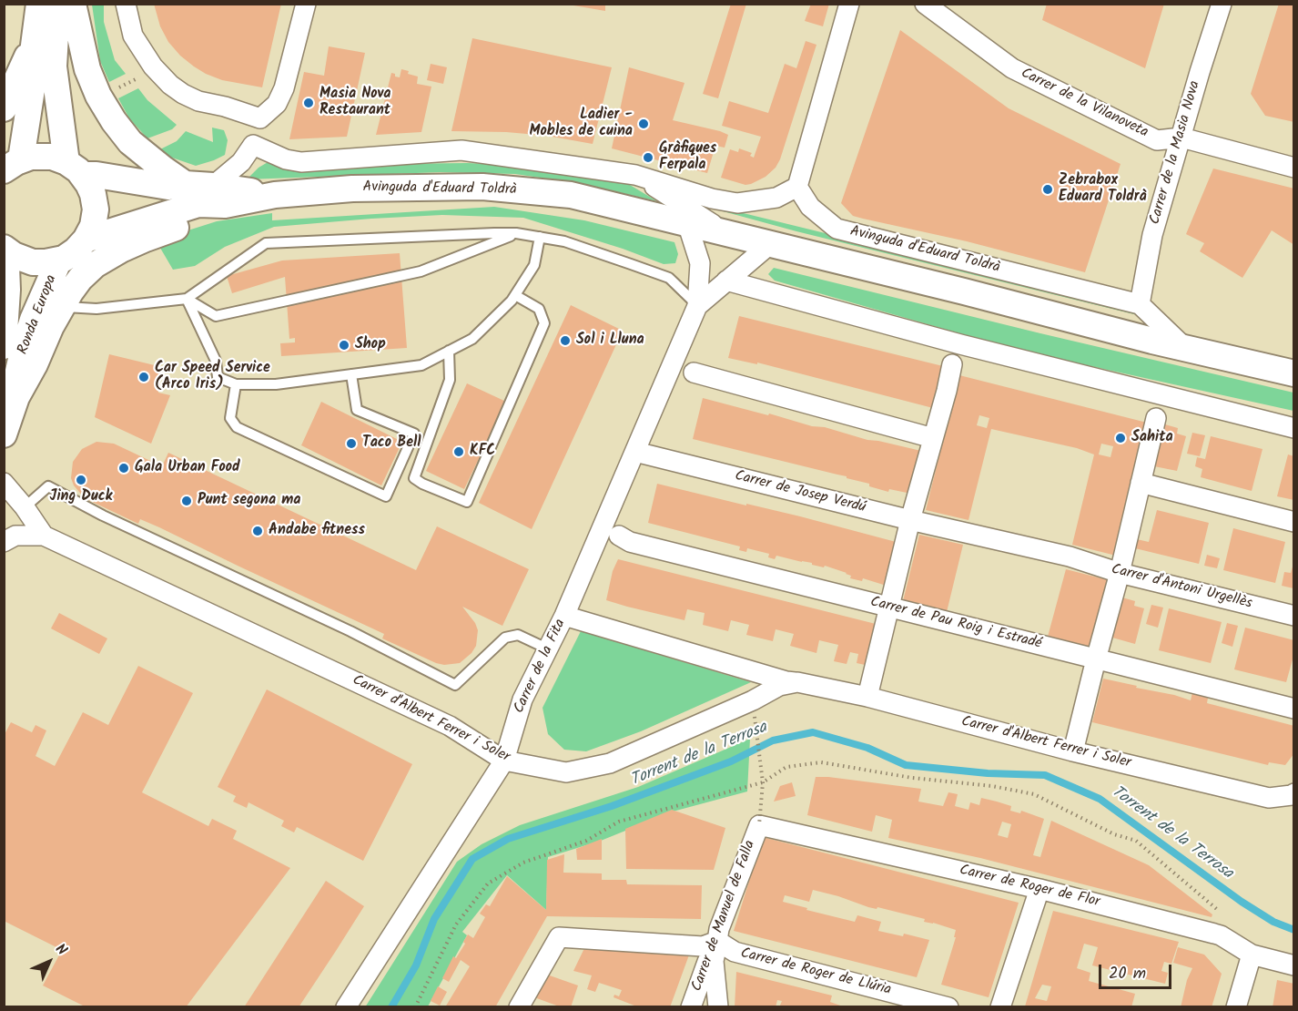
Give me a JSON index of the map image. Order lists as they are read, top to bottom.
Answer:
{
  "streets": {
    "street": [
      "Carrer de la Vilanoveta",
      "Carrer de la Masia Nova",
      "Avinguda d'Eduard Toldrà",
      "Ronda Europa",
      "Carrer de Josep Verdú",
      "Carrer d'Antoni Urgellès",
      "Carrer de Pau Roig i Estradé",
      "Carrer de la Fita",
      "Carrer d'Albert Ferrer i Soler",
      "Carrer de Roger de Flor",
      "Carrer de Manuel de Falla",
      "Carrer de Roger de Llúria"
    ]
  },
  "crossings": [
    ["Carrer de la Vilanoveta", "Carrer de la Masia Nova"],
    ["Carrer de la Masia Nova", "Avinguda d'Eduard Toldrà"],
    ["Avinguda d'Eduard Toldrà", "Carrer de la Fita"],
    ["Carrer de Josep Verdú", "Carrer d'Antoni Urgellès"],
    ["Carrer de Josep Verdú", "Carrer de la Fita"],
    ["Carrer de la Fita", "Carrer d'Albert Ferrer i Soler"],
    ["Carrer de Roger de Flor", "Carrer de Manuel de Falla"],
    ["Carrer de Manuel de Falla", "Carrer de Roger de Llúria"]
  ],
  "water": ["Torrent de la Terrosa"],
  "places": [
    "Masia Nova Restaurant",
    "Ladier - Mobles de cuina",
    "Gràfiques Ferpala",
    "Zebrabox Eduard Toldrà",
    "Sol i Lluna",
    "Shop",
    "Car Speed Service (Arco Iris)",
    "Sahita",
    "Taco Bell",
    "KFC",
    "Gala Urban Food",
    "Jing Duck",
    "Punt segona ma",
    "Andabe fitness"
  ],
  "scale_bar": "20 m",
  "north": "top right"
}
